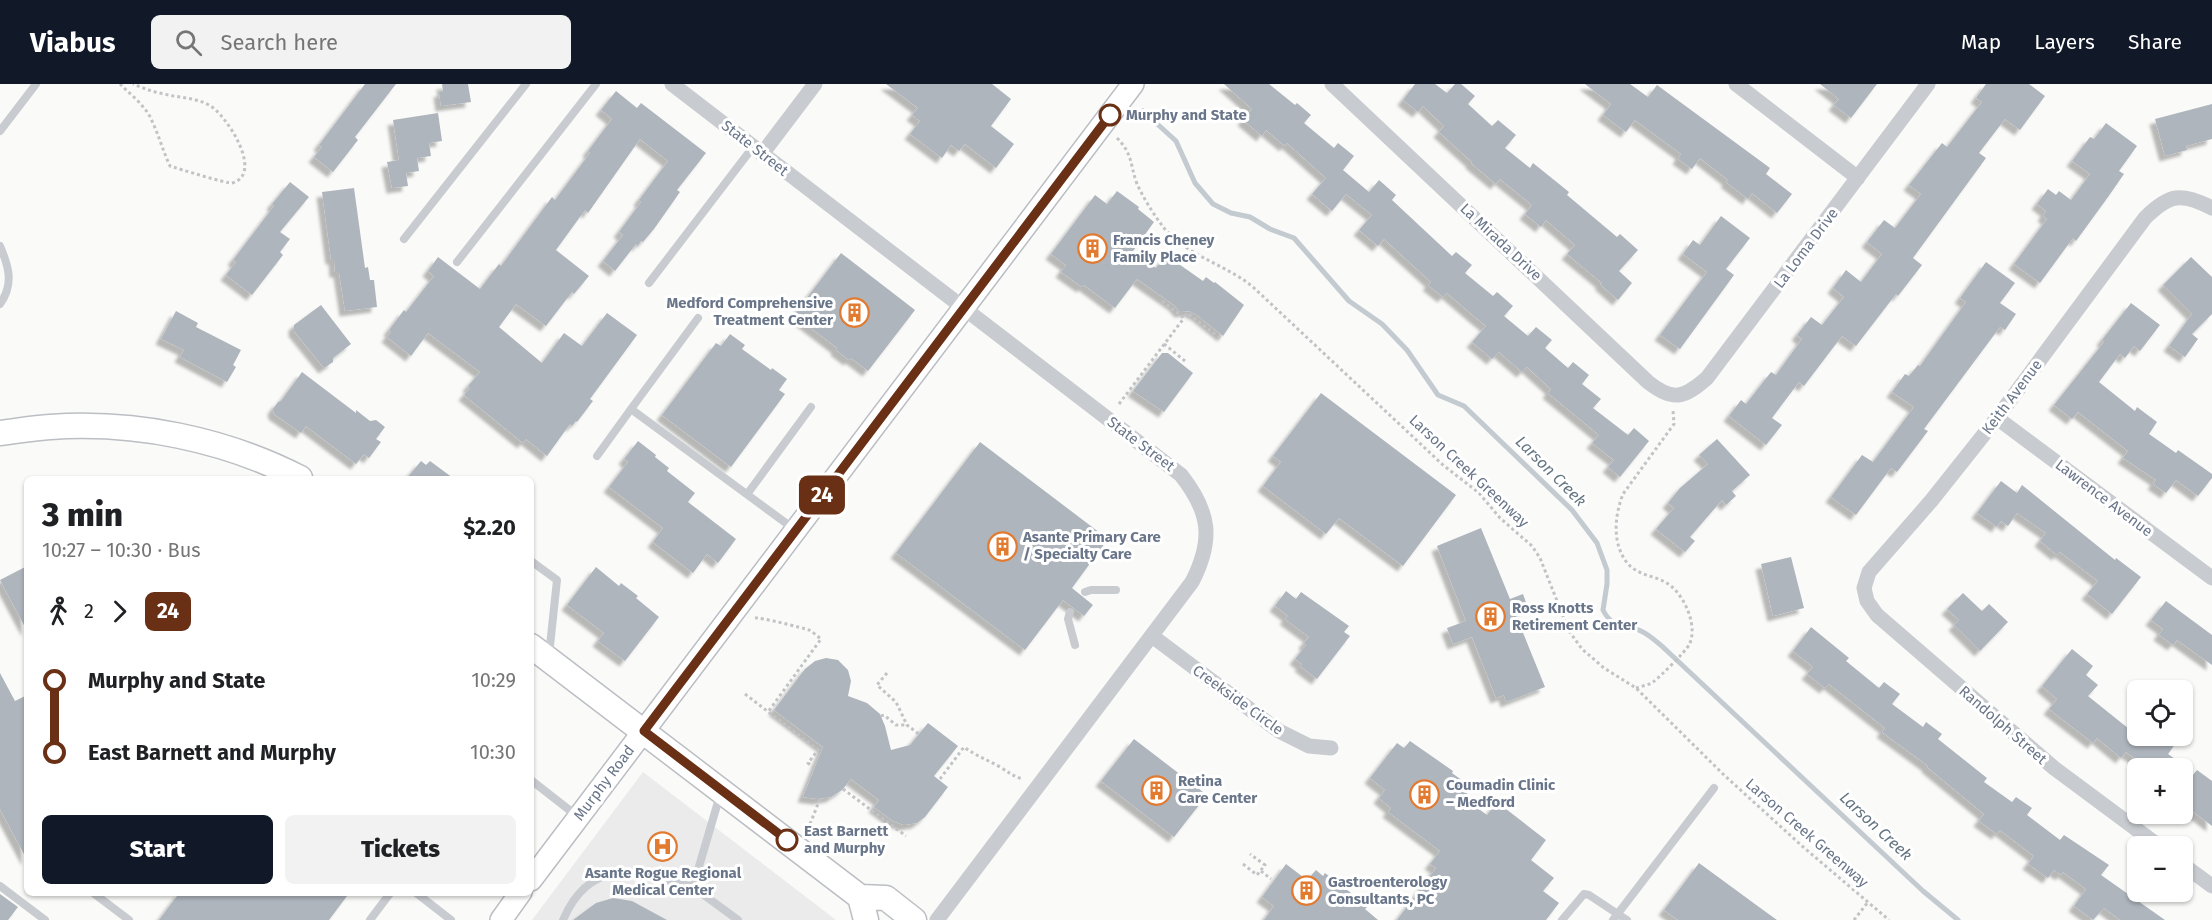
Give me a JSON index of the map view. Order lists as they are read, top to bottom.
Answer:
{
  "streets": {
    "street": [
      "State Street",
      "La Mirada Drive",
      "La Loma Drive",
      "Keith Avenue",
      "Lawrence Avenue",
      "Creekside Circle",
      "Randolph Street",
      "Murphy Road"
    ],
    "path": ["Larson Creek Greenway"]
  },
  "crossings": [
    ["State Street", "Creekside Circle"],
    ["State Street", "Murphy Road"],
    ["La Mirada Drive", "La Loma Drive"],
    ["Keith Avenue", "Lawrence Avenue"],
    ["Keith Avenue", "Randolph Street"],
    ["Larson Creek Greenway", "Murphy Road"]
  ],
  "water": ["Larson Creek"],
  "places": {
    "other": ["Murphy and State", "East Barnett and Murphy"],
    "building": [
      "Francis Cheney Family Place",
      "Medford Comprehensive Treatment Center",
      "Asante Primary Care / Specialty Care",
      "Ross Knotts Retirement Center",
      "Retina Care Center",
      "Coumadin Clinic – Medford",
      "Gastroenterology Consultants, PC"
    ],
    "hospital": ["Asante Rogue Regional Medical Center"]
  },
  "lines": ["bus line 24"],
  "page": {
    "header": "Viabus",
    "search": "Search here",
    "nav": ["Map", "Layers", "Share"],
    "on_map": "24",
    "heading": ["3 min", "10:27 – 10:30 · Bus", "$2.20"],
    "legs": ["2", "24"],
    "list": [
      {
        "name": "Murphy and State",
        "value": "10:29"
      },
      {
        "name": "East Barnett and Murphy",
        "value": "10:30"
      }
    ],
    "map_buttons": ["+", "−"],
    "buttons": ["Start", "Tickets"]
  }
}
